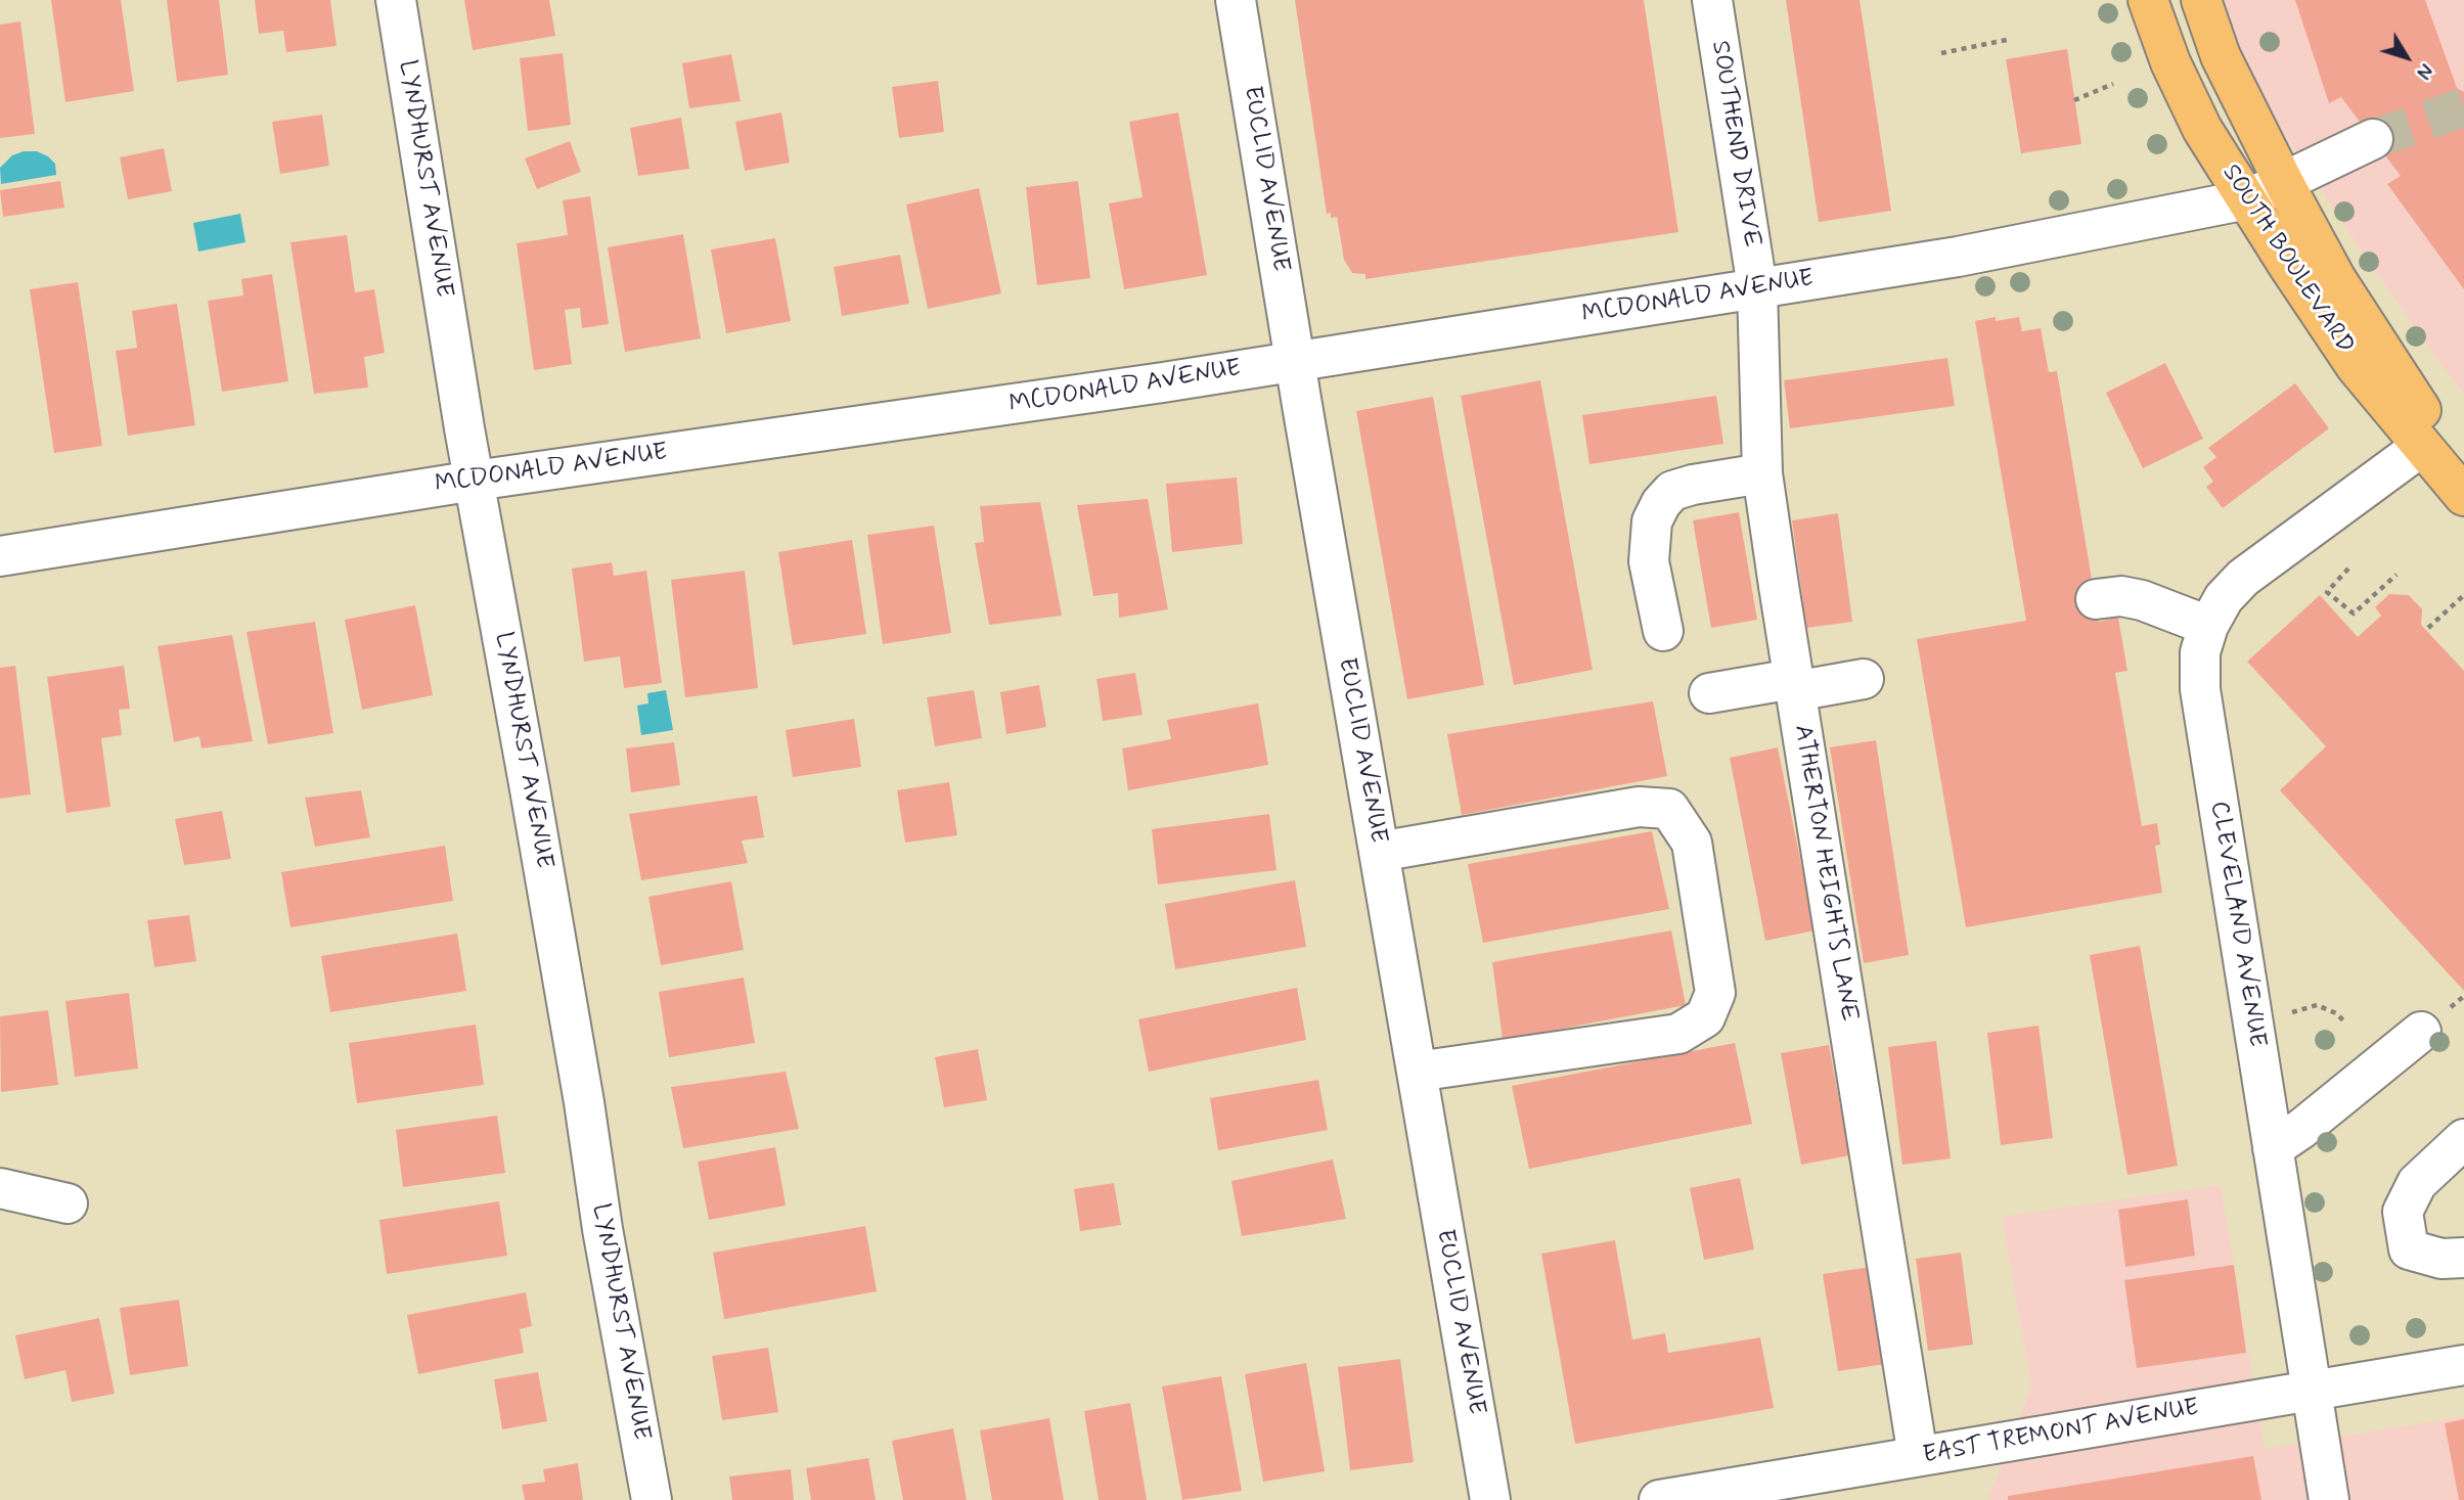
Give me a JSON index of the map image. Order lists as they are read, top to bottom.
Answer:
{
  "streets": {
    "main road": ["SOUTH BOULEVARD"],
    "street": [
      "SOUTHEND DRIVE",
      "LYNDHURST AVENUE",
      "EUCLID AVENUE",
      "MCDONALD AVENUE",
      "ATHERTON HEIGHTS LANE",
      "CLEVELAND AVENUE",
      "EAST TREMONT AVENUE"
    ]
  },
  "crossings": [
    ["SOUTHEND DRIVE", "MCDONALD AVENUE"],
    ["SOUTHEND DRIVE", "ATHERTON HEIGHTS LANE"],
    ["LYNDHURST AVENUE", "MCDONALD AVENUE"],
    ["EUCLID AVENUE", "MCDONALD AVENUE"],
    ["SOUTH BOULEVARD", "MCDONALD AVENUE"],
    ["SOUTH BOULEVARD", "CLEVELAND AVENUE"],
    ["MCDONALD AVENUE", "ATHERTON HEIGHTS LANE"],
    ["ATHERTON HEIGHTS LANE", "EAST TREMONT AVENUE"],
    ["CLEVELAND AVENUE", "EAST TREMONT AVENUE"]
  ],
  "north": "bottom right"
}
